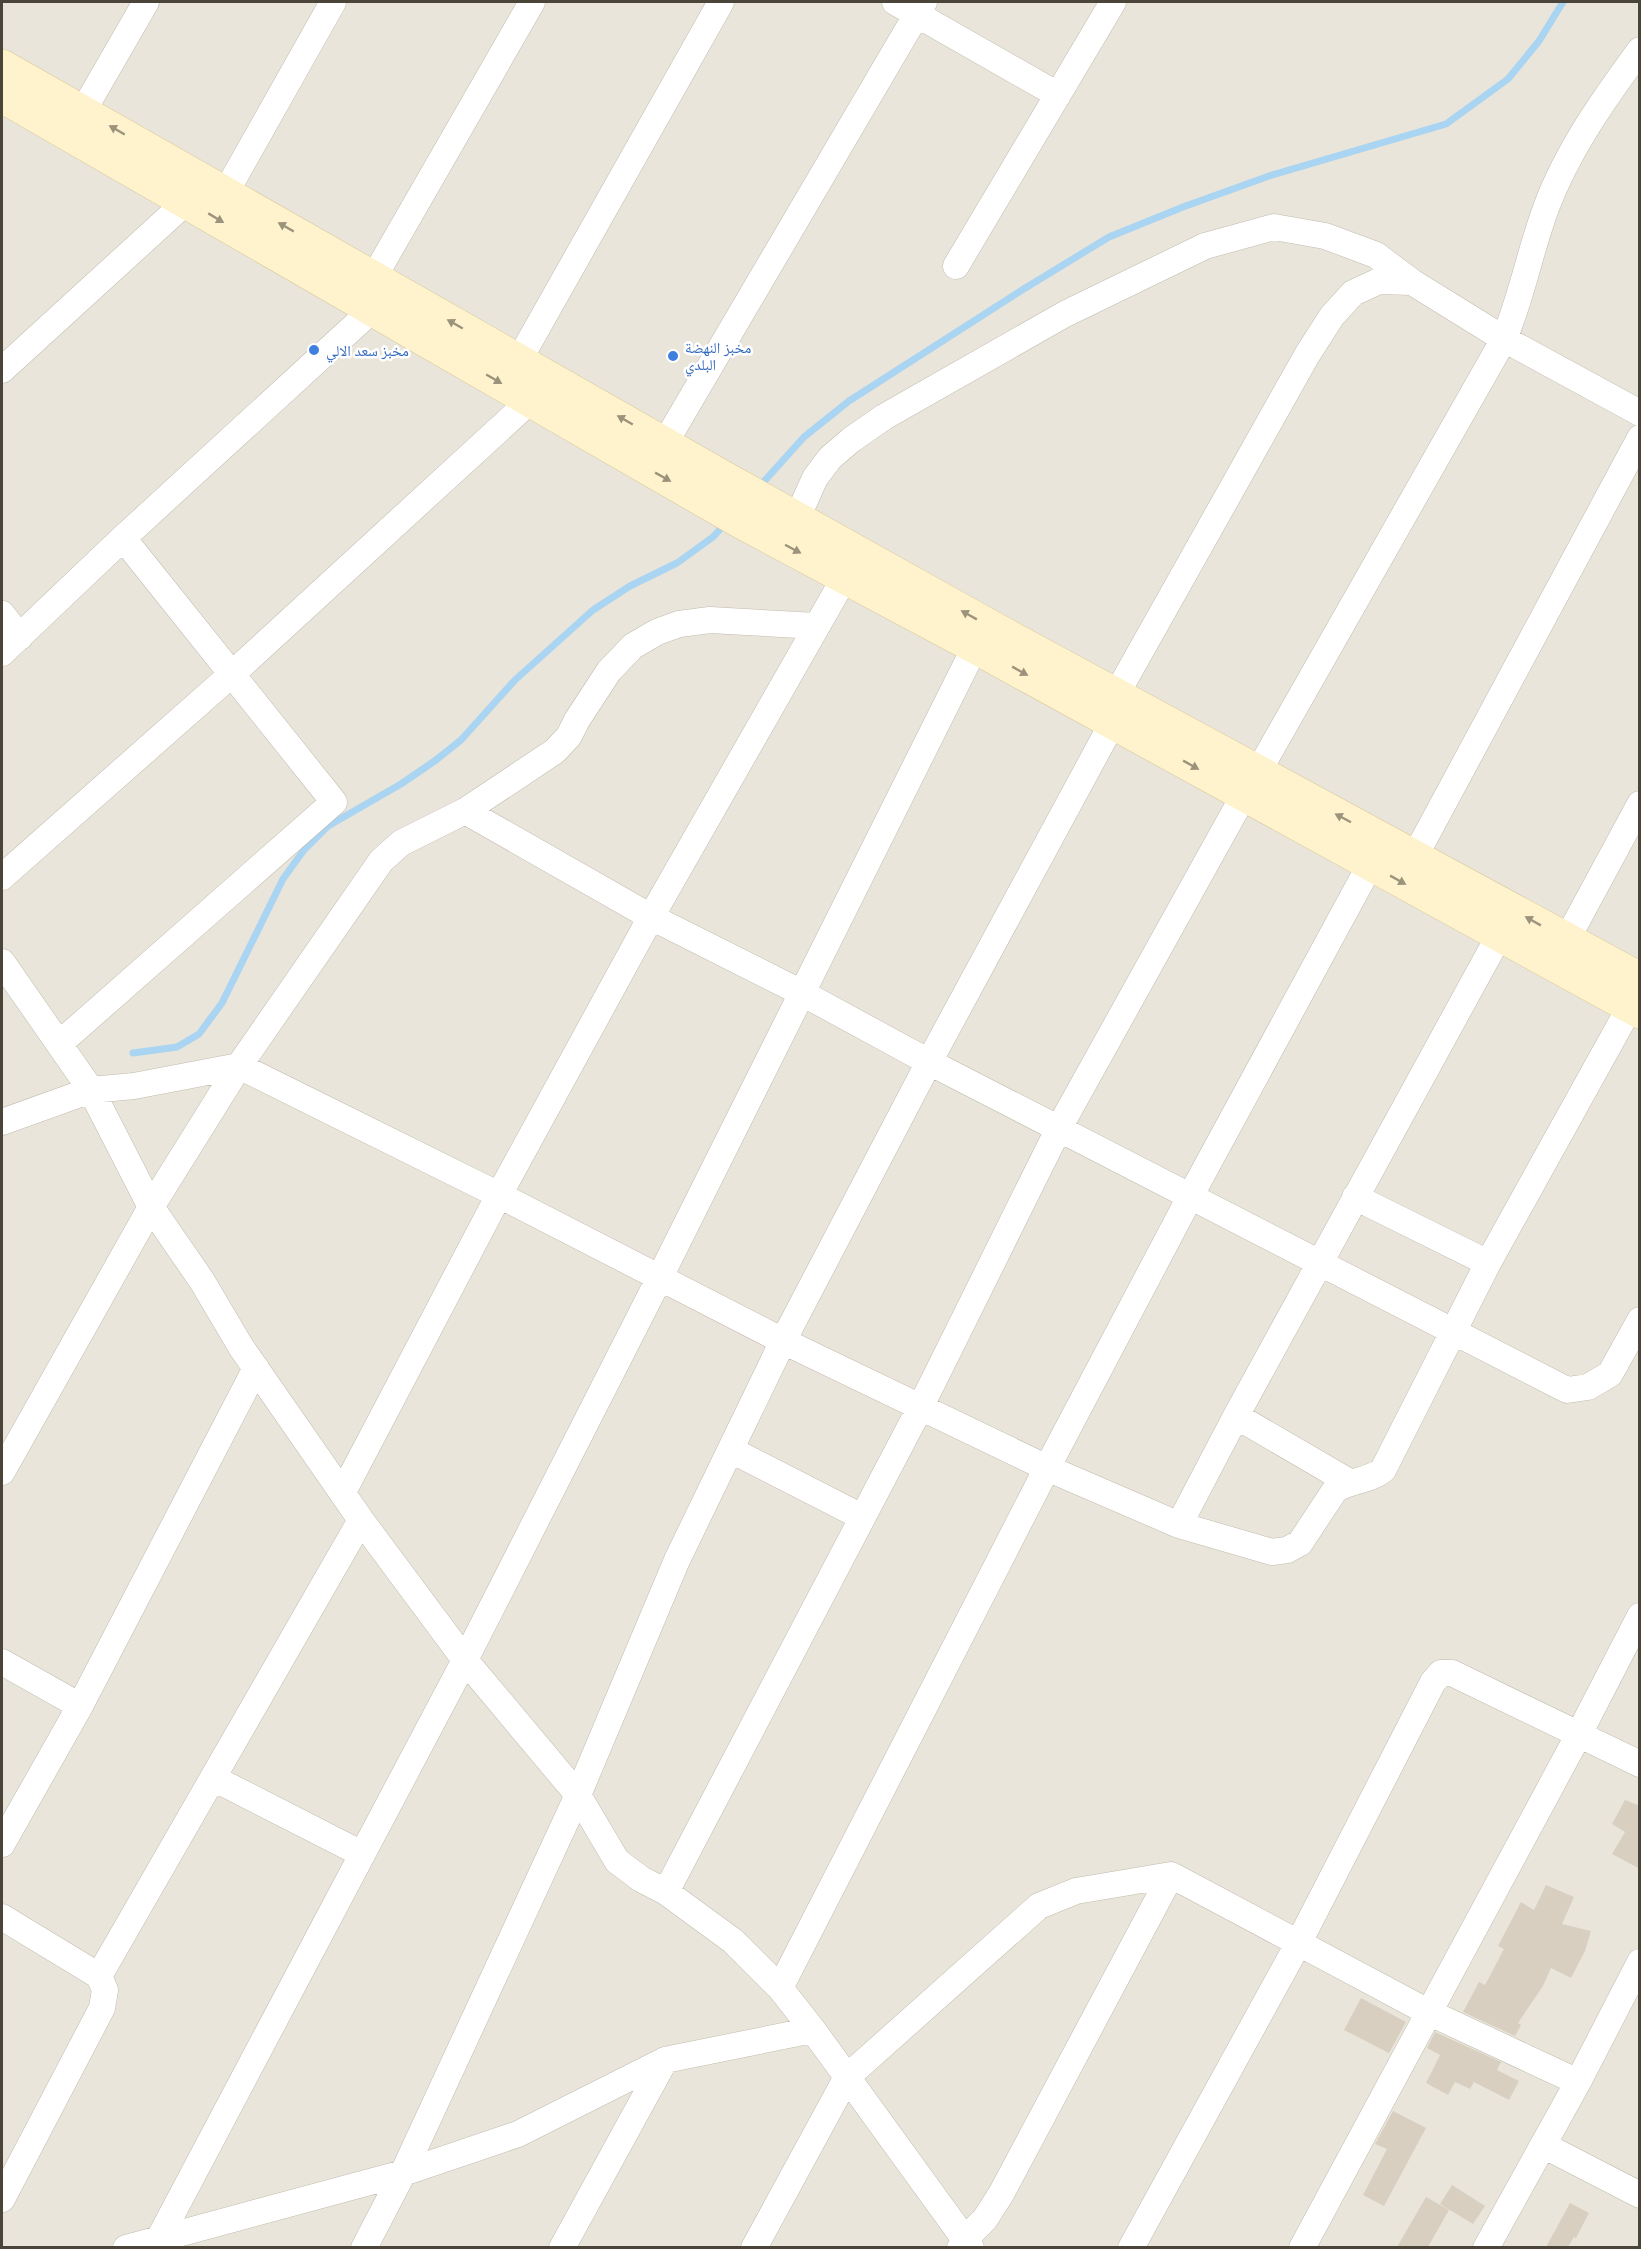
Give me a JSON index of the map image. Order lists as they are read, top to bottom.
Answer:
{
  "places": ["مخبز سعد الالي", "مخبز النهضة البلدي"]
}
